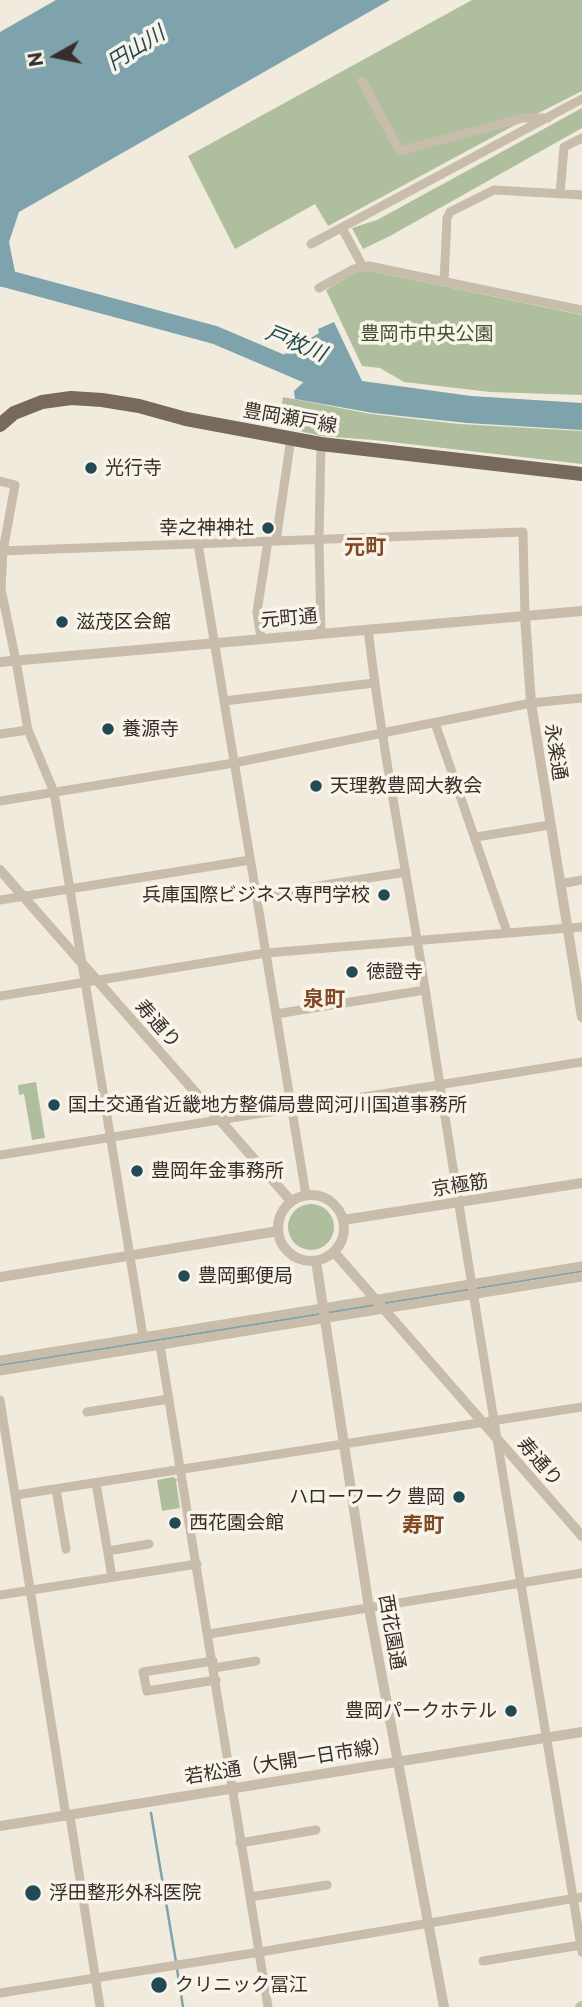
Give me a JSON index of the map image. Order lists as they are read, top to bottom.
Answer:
{
  "streets": {
    "main road": ["豊岡瀬戸線"],
    "street": [
      "元町通",
      "永楽通",
      "寿通り",
      "京極筋",
      "西花園通",
      "若松通（大開一日市線）"
    ]
  },
  "crossings": [
    ["元町通", "永楽通"],
    ["寿通り", "京極筋"],
    ["寿通り", "西花園通"],
    ["京極筋", "西花園通"],
    ["西花園通", "若松通（大開一日市線）"]
  ],
  "districts": ["元町", "泉町", "寿町"],
  "water": ["円山川", "戸枚川"],
  "parks": ["豊岡市中央公園"],
  "places": [
    "光行寺",
    "幸之神神社",
    "滋茂区会館",
    "養源寺",
    "天理教豊岡大教会",
    "兵庫国際ビジネス専門学校",
    "徳證寺",
    "国土交通省近畿地方整備局豊岡河川国道事務所",
    "豊岡年金事務所",
    "豊岡郵便局",
    "ハローワーク 豊岡",
    "西花園会館",
    "豊岡パークホテル",
    "浮田整形外科医院",
    "クリニック冨江"
  ],
  "north": "left"
}
